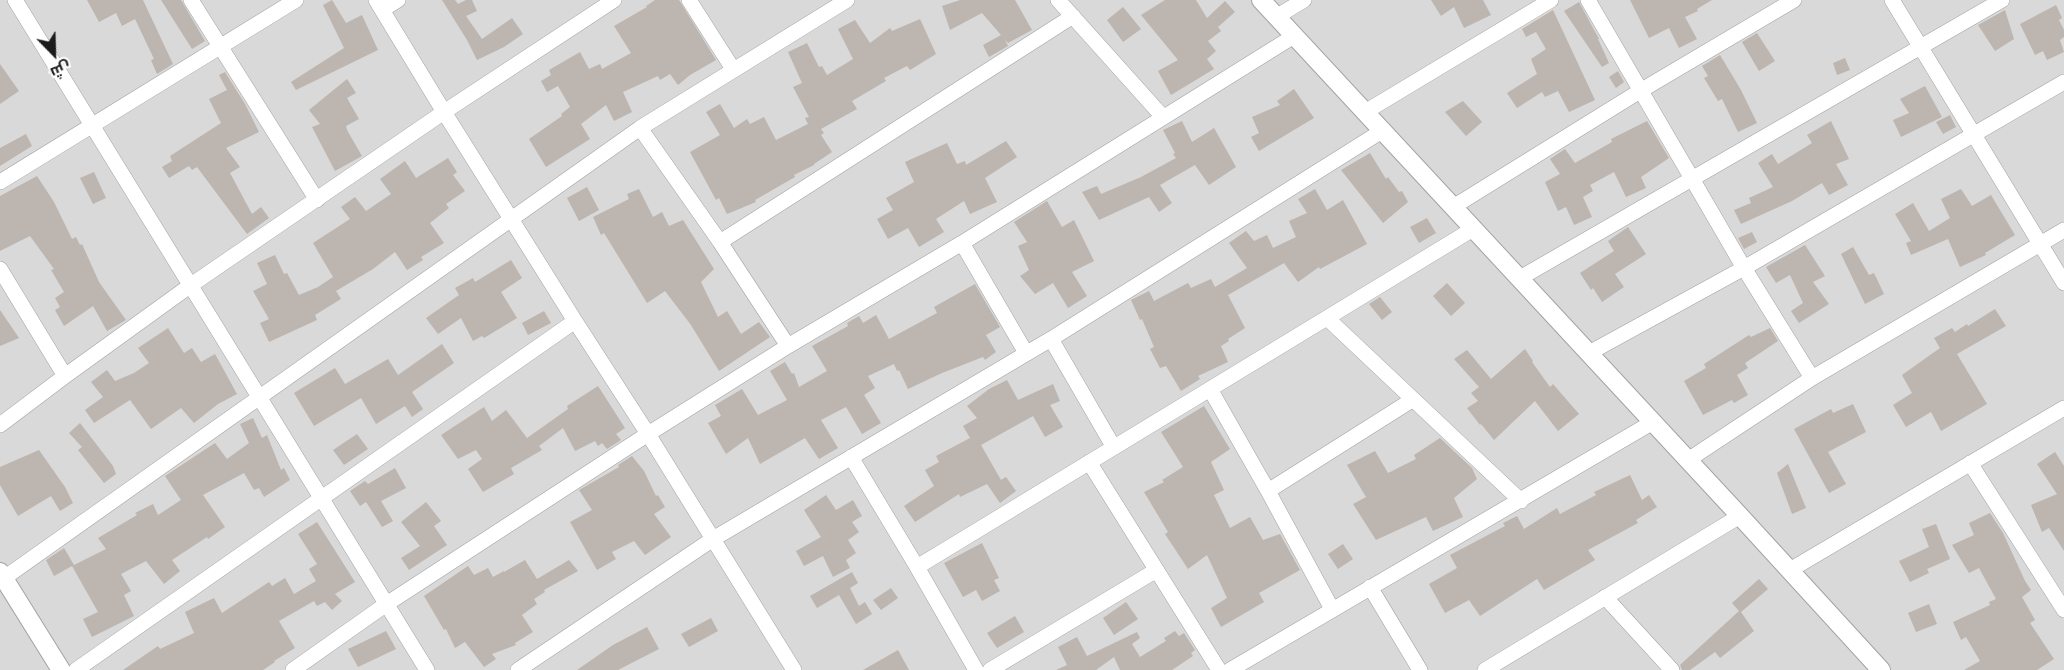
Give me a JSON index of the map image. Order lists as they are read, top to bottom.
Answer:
{
  "north": "bottom right"
}
